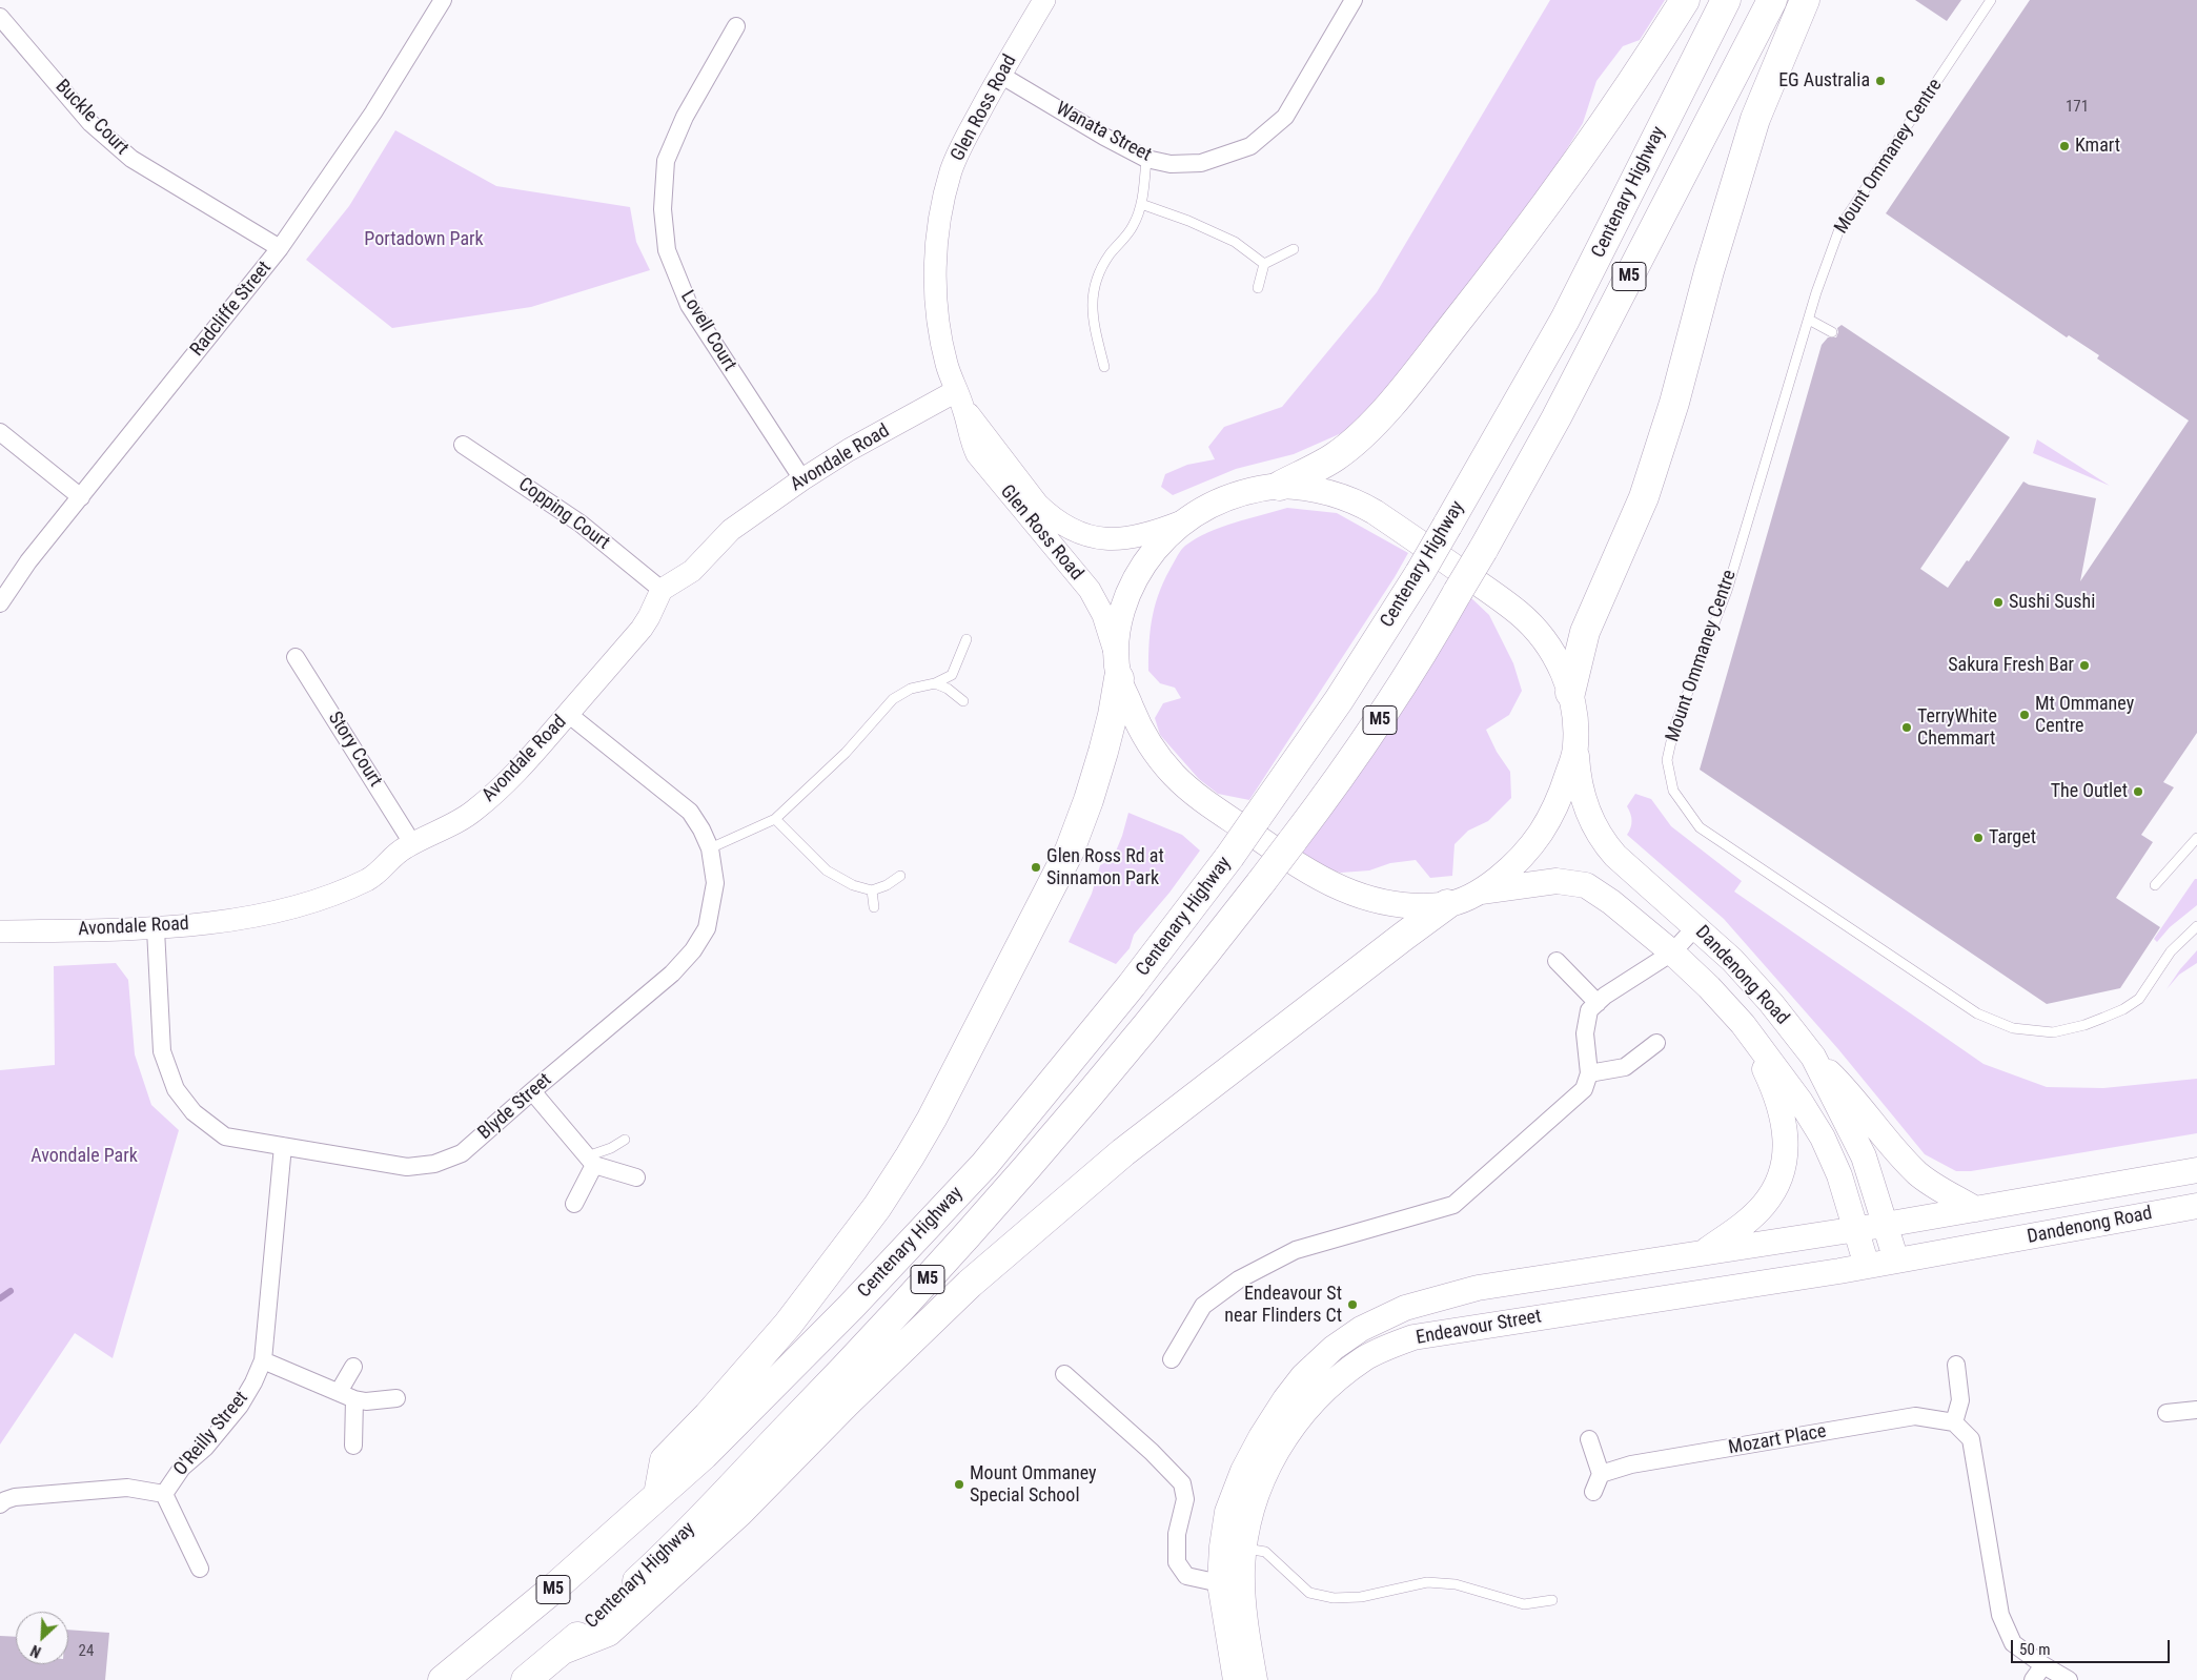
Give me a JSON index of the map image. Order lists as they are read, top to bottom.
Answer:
{
  "streets": {
    "highway": ["Centenary Highway", "M5"],
    "main road": ["Dandenong Road", "Endeavour Street"],
    "street": [
      "Glen Ross Road",
      "Buckle Court",
      "Wanata Street",
      "Radcliffe Street",
      "Lovell Court",
      "Avondale Road",
      "Copping Court",
      "Story Court",
      "Blyde Street",
      "O'Reilly Street",
      "Mozart Place"
    ],
    "lane": ["Mount Ommaney Centre"]
  },
  "crossings": [
    ["Glen Ross Road", "Wanata Street"],
    ["Glen Ross Road", "Avondale Road"],
    ["Buckle Court", "Radcliffe Street"],
    ["Lovell Court", "Avondale Road"],
    ["Avondale Road", "Copping Court"],
    ["Avondale Road", "Story Court"],
    ["Avondale Road", "Blyde Street"],
    ["Dandenong Road", "Endeavour Street"],
    ["Blyde Street", "O'Reilly Street"]
  ],
  "parks": ["Portadown Park", "Avondale Park"],
  "places": [
    "EG Australia",
    "Kmart",
    "Sushi Sushi",
    "Sakura Fresh Bar",
    "Mt Ommaney Centre",
    "TerryWhite Chemmart",
    "The Outlet",
    "Target",
    "Glen Ross Rd at Sinnamon Park",
    "Endeavour St near Flinders Ct",
    "Mount Ommaney Special School"
  ],
  "house_numbers": ["171", "24"],
  "scale_bar": "50 m",
  "north": "bottom left"
}
